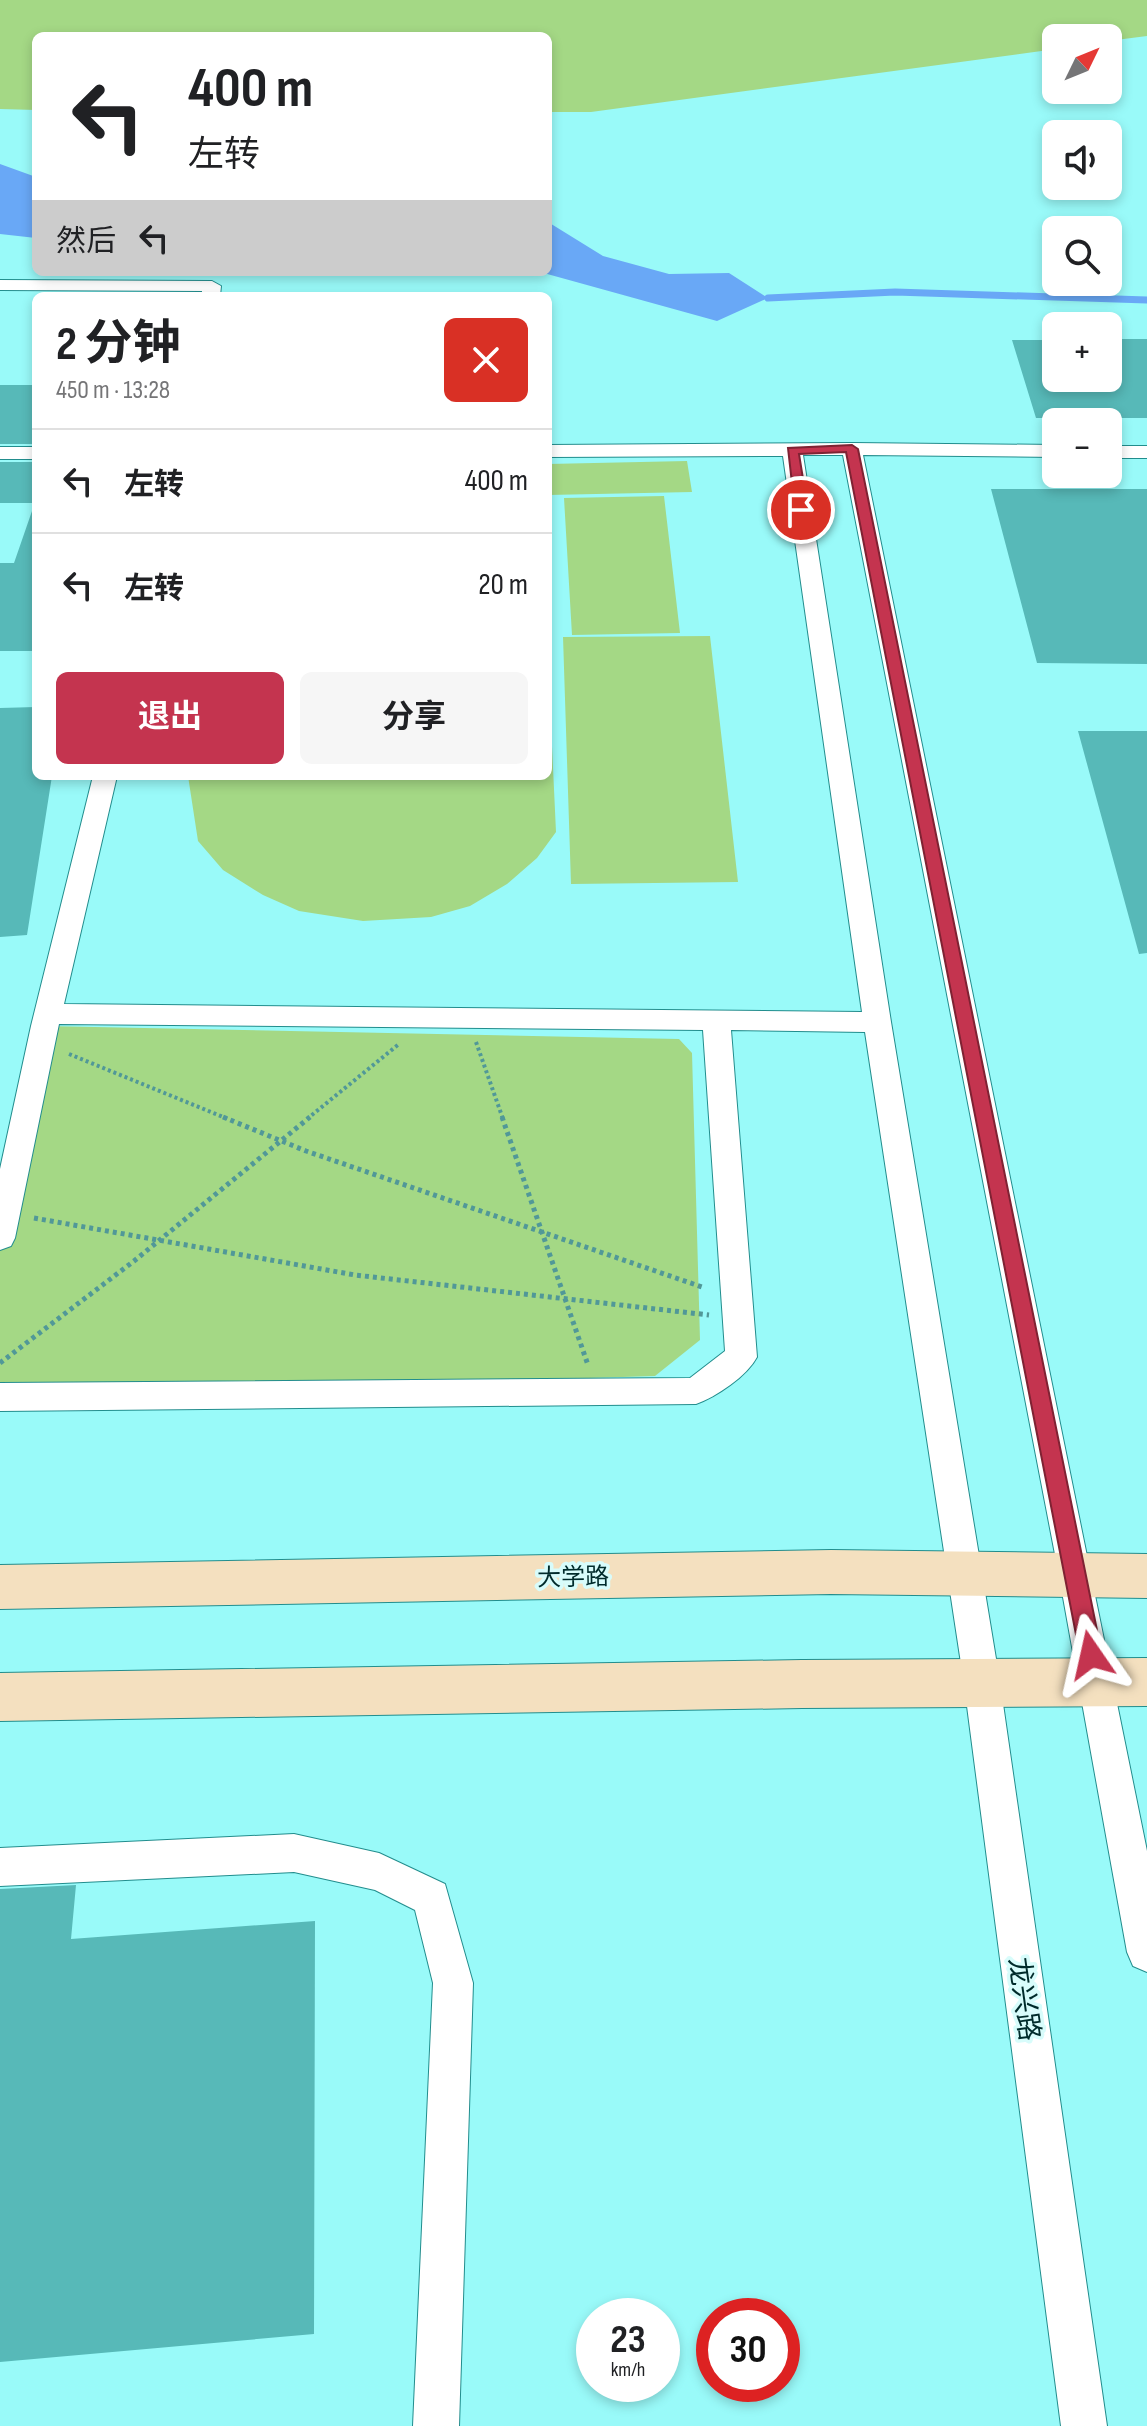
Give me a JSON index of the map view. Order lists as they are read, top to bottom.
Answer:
{
  "streets": {
    "main road": ["大学路"],
    "street": ["龙兴路"]
  },
  "crossings": [
    ["大学路", "龙兴路"]
  ],
  "north": "top right",
  "page": {
    "map_buttons": ["+", "−"],
    "turn": ["400 m", "左转"],
    "then": "然后",
    "heading": ["2 分钟", "450 m · 13:28"],
    "list": [
      {
        "name": "左转",
        "value": "400 m"
      },
      {
        "name": "左转",
        "value": "20 m"
      }
    ],
    "buttons": ["退出", "分享"],
    "speed": "23 km/h",
    "limit": "30"
  }
}
